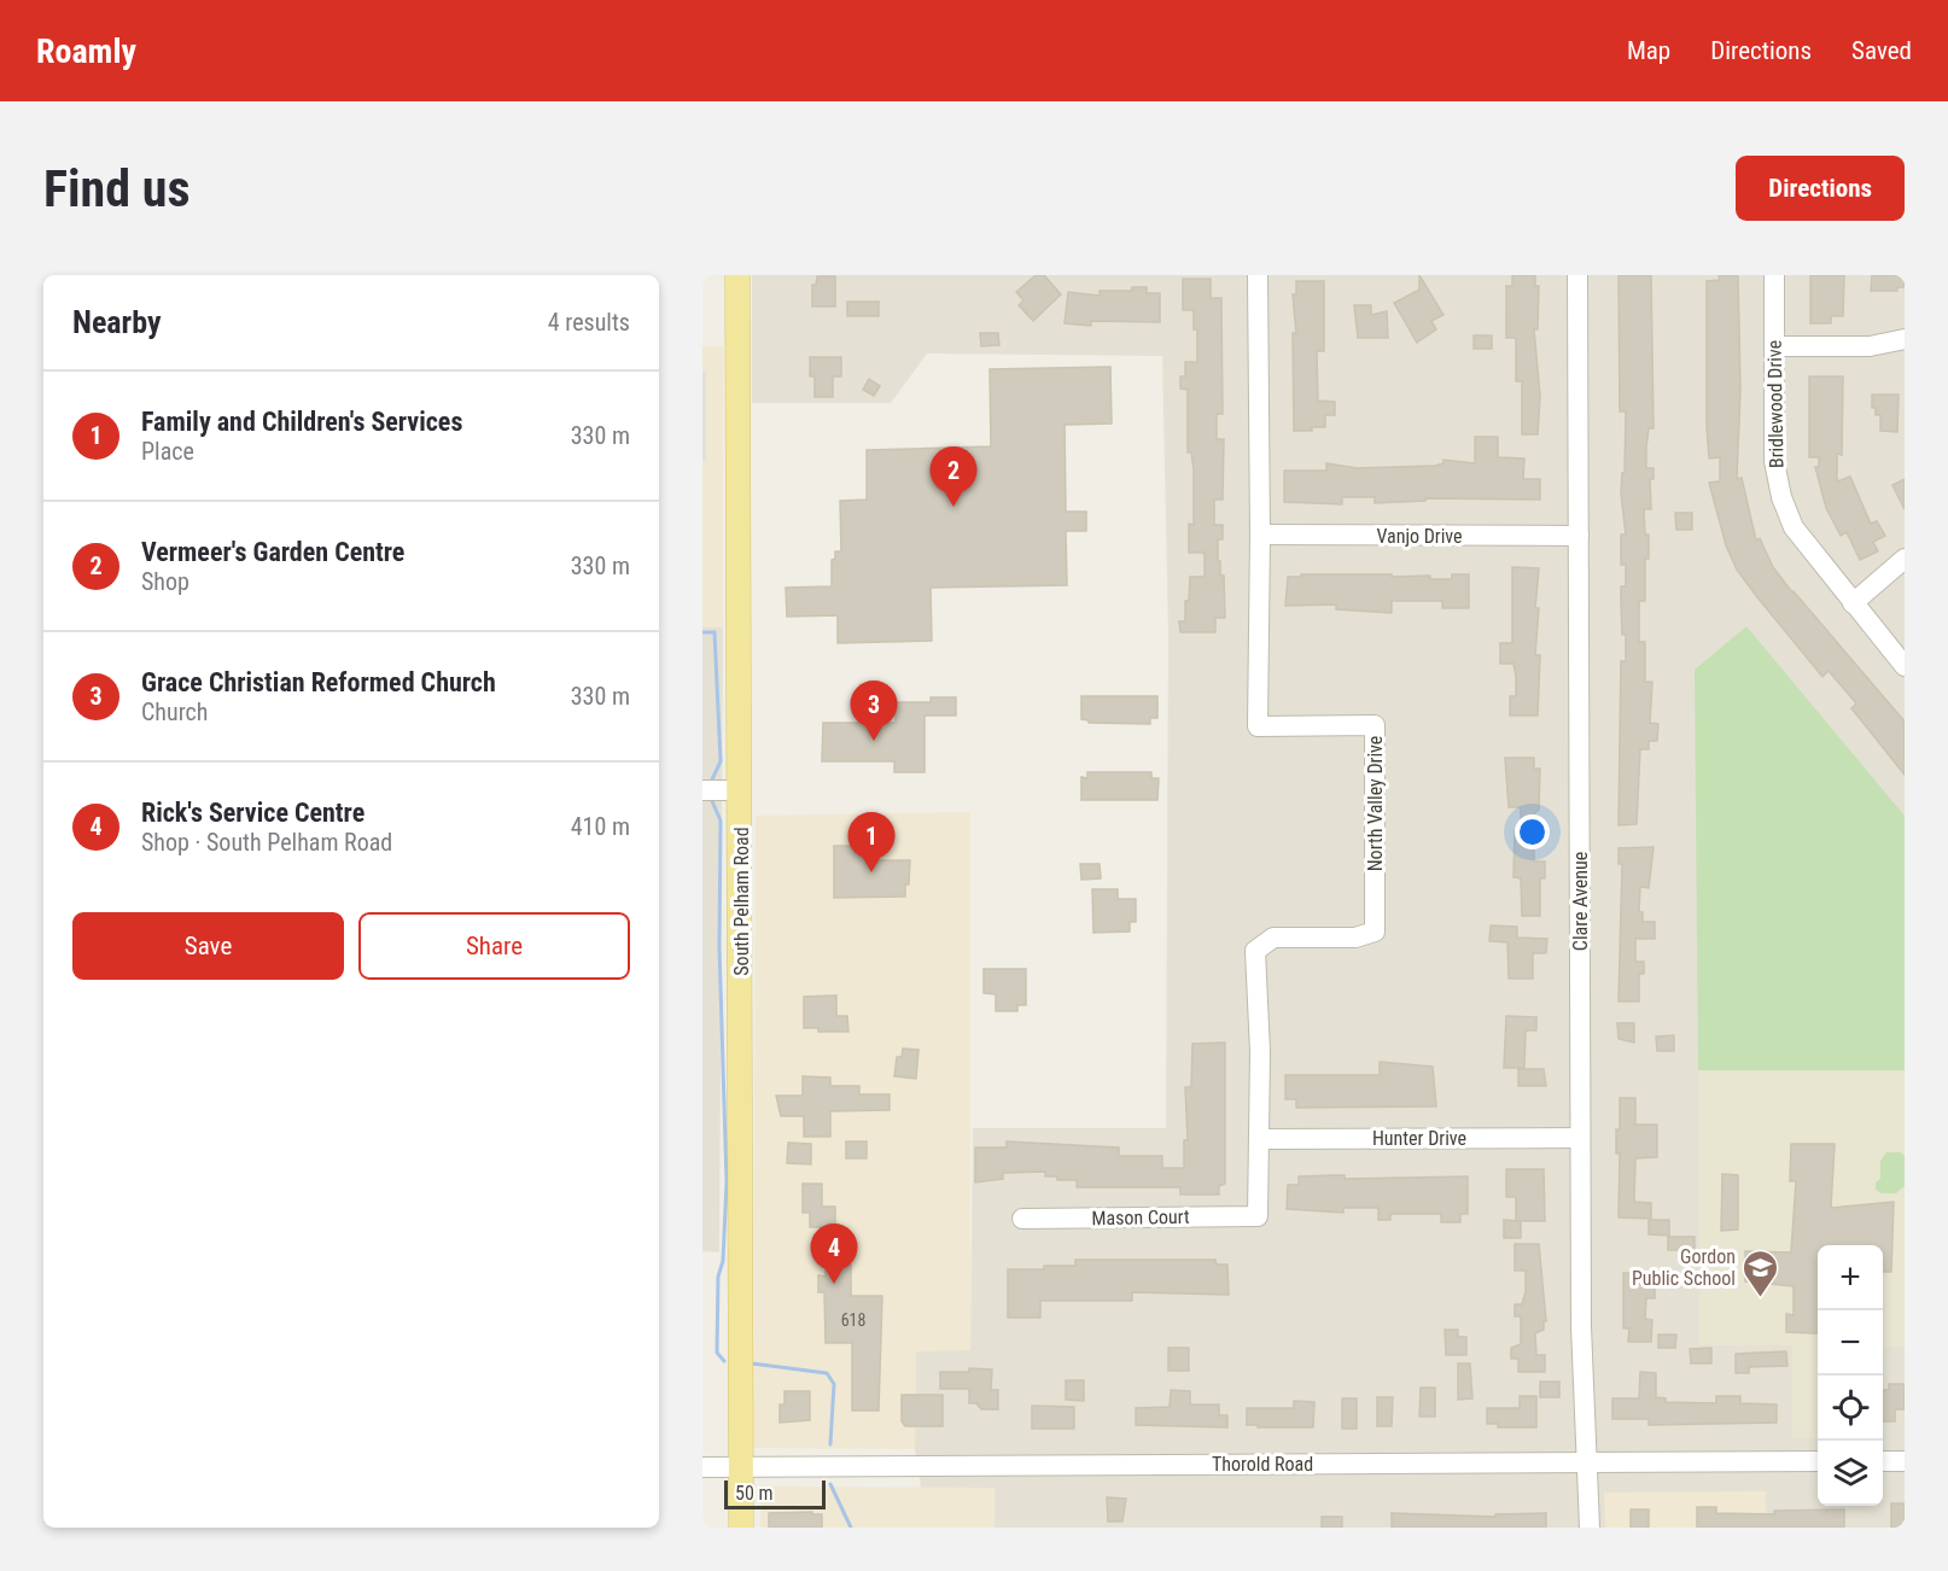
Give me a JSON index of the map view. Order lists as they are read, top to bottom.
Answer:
{
  "streets": {
    "main road": ["South Pelham Road"],
    "street": [
      "Bridlewood Drive",
      "Vanjo Drive",
      "North Valley Drive",
      "Clare Avenue",
      "Hunter Drive",
      "Mason Court",
      "Thorold Road"
    ]
  },
  "crossings": [
    ["Vanjo Drive", "North Valley Drive"],
    ["Vanjo Drive", "Clare Avenue"],
    ["North Valley Drive", "Hunter Drive"],
    ["North Valley Drive", "Mason Court"],
    ["South Pelham Road", "Thorold Road"],
    ["Clare Avenue", "Hunter Drive"],
    ["Clare Avenue", "Thorold Road"]
  ],
  "places": {
    "school or university": ["Gordon Public School"]
  },
  "house_numbers": ["618"],
  "scale_bar": "50 m",
  "page": {
    "header": "Roamly",
    "nav": ["Map", "Directions", "Saved"],
    "buttons": [
      "Directions",
      ["Save", "Share"]
    ],
    "title": "Find us",
    "heading": ["Nearby", "4 results"],
    "list": [
      {
        "mark": "1",
        "name": "Family and Children's Services",
        "note": "Place",
        "value": "330 m"
      },
      {
        "mark": "2",
        "name": "Vermeer's Garden Centre",
        "note": "Shop",
        "value": "330 m"
      },
      {
        "mark": "3",
        "name": "Grace Christian Reformed Church",
        "note": "Church",
        "value": "330 m"
      },
      {
        "mark": "4",
        "name": "Rick's Service Centre",
        "note": "Shop · South Pelham Road",
        "value": "410 m"
      }
    ],
    "pins": [
      "2",
      "3",
      "1",
      "4"
    ],
    "map_buttons": ["+", "−"],
    "scale": "50 m"
  }
}
